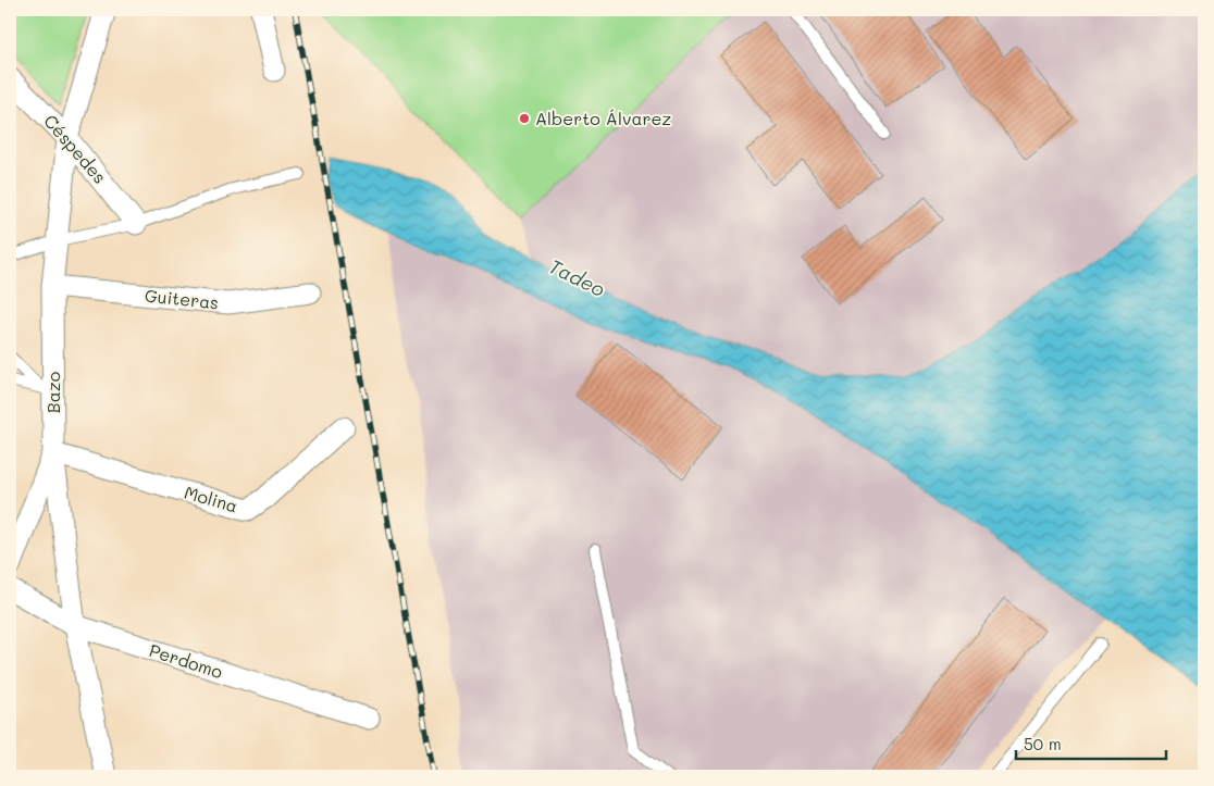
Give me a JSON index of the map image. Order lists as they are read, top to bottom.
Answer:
{
  "streets": {
    "street": [
      "Céspedes",
      "Guiteras",
      "Bazo",
      "Molina",
      "Perdomo"
    ]
  },
  "crossings": [
    ["Céspedes", "Bazo"],
    ["Guiteras", "Bazo"],
    ["Bazo", "Molina"],
    ["Bazo", "Perdomo"]
  ],
  "water": ["Tadeo"],
  "places": ["Alberto Álvarez"],
  "scale_bar": "50 m"
}
